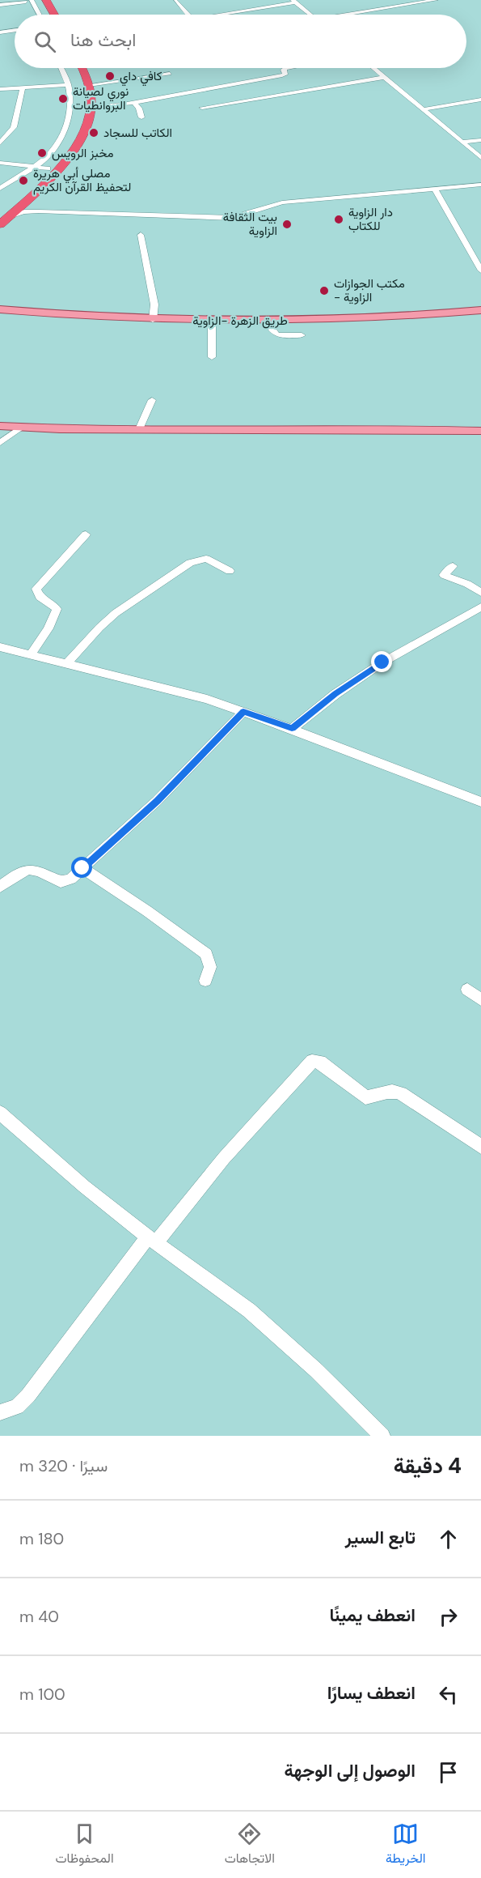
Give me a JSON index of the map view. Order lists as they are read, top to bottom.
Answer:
{
  "streets": {
    "main road": ["طريق الزهرة -الزاوية"]
  },
  "places": [
    "كافي داي",
    "نوري لصيانة البروانطيات",
    "الكاتب للسجاد",
    "مخبز الرويس",
    "مصلى أبي هريرة لتحفيظ القرآن الكريم",
    "دار الزاوية للكتاب",
    "بيت الثقافة الزاوية",
    "مكتب الجوازات - الزاوية"
  ],
  "page": {
    "search": "ابحث هنا",
    "heading": ["4 دقيقة", "سيرًا · 320 m"],
    "list": [
      ["تابع السير", "180 m"],
      ["انعطف يمينًا", "40 m"],
      ["انعطف يسارًا", "100 m"],
      "الوصول إلى الوجهة"
    ],
    "nav": ["الخريطة", "الاتجاهات", "المحفوظات"]
  }
}
